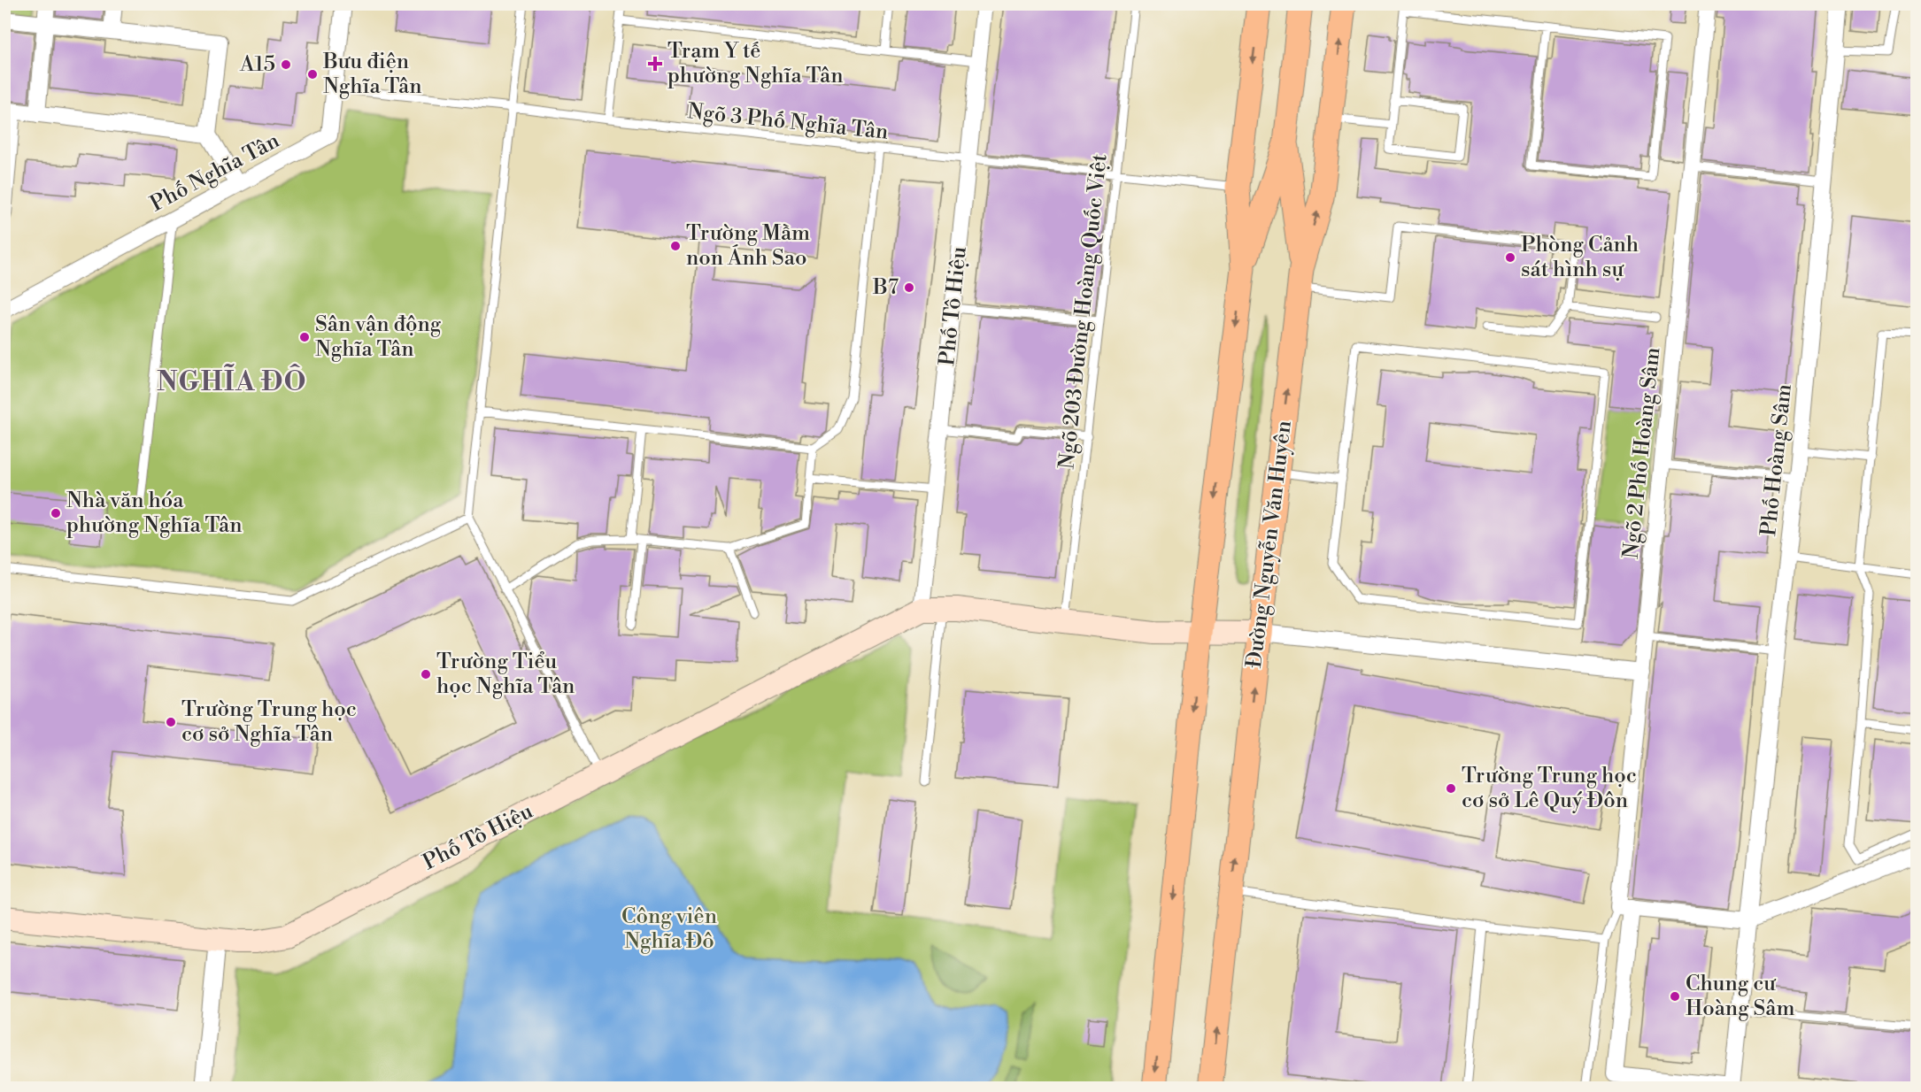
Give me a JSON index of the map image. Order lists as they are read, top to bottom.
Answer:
{
  "streets": {
    "main road": ["Đường Nguyễn Văn Huyên"],
    "street": [
      "Phố Nghĩa Tân",
      "Phố Tô Hiệu",
      "Ngõ 2 Phố Hoàng Sâm",
      "Phố Hoàng Sâm"
    ],
    "lane": ["Ngõ 3 Phố Nghĩa Tân", "Ngõ 203 Đường Hoàng Quốc Việt"]
  },
  "crossings": [
    ["Ngõ 3 Phố Nghĩa Tân", "Phố Nghĩa Tân"],
    ["Ngõ 3 Phố Nghĩa Tân", "Phố Tô Hiệu"],
    ["Ngõ 3 Phố Nghĩa Tân", "Ngõ 203 Đường Hoàng Quốc Việt"],
    ["Ngõ 2 Phố Hoàng Sâm", "Phố Hoàng Sâm"]
  ],
  "districts": ["NGHĨA ĐÔ"],
  "parks": ["Công viên Nghĩa Đô"],
  "places": {
    "health": ["Trạm Y tế phường Nghĩa Tân"],
    "other": [
      "A15",
      "Bưu điện Nghĩa Tân",
      "Trường Mầm non Ánh Sao",
      "Phòng Cảnh sát hình sự",
      "B7",
      "Sân vận động Nghĩa Tân",
      "Nhà văn hóa phường Nghĩa Tân",
      "Trường Tiểu học Nghĩa Tân",
      "Trường Trung học cơ sở Nghĩa Tân",
      "Trường Trung học cơ sở Lê Quý Đôn",
      "Chung cư Hoàng Sâm"
    ]
  }
}
